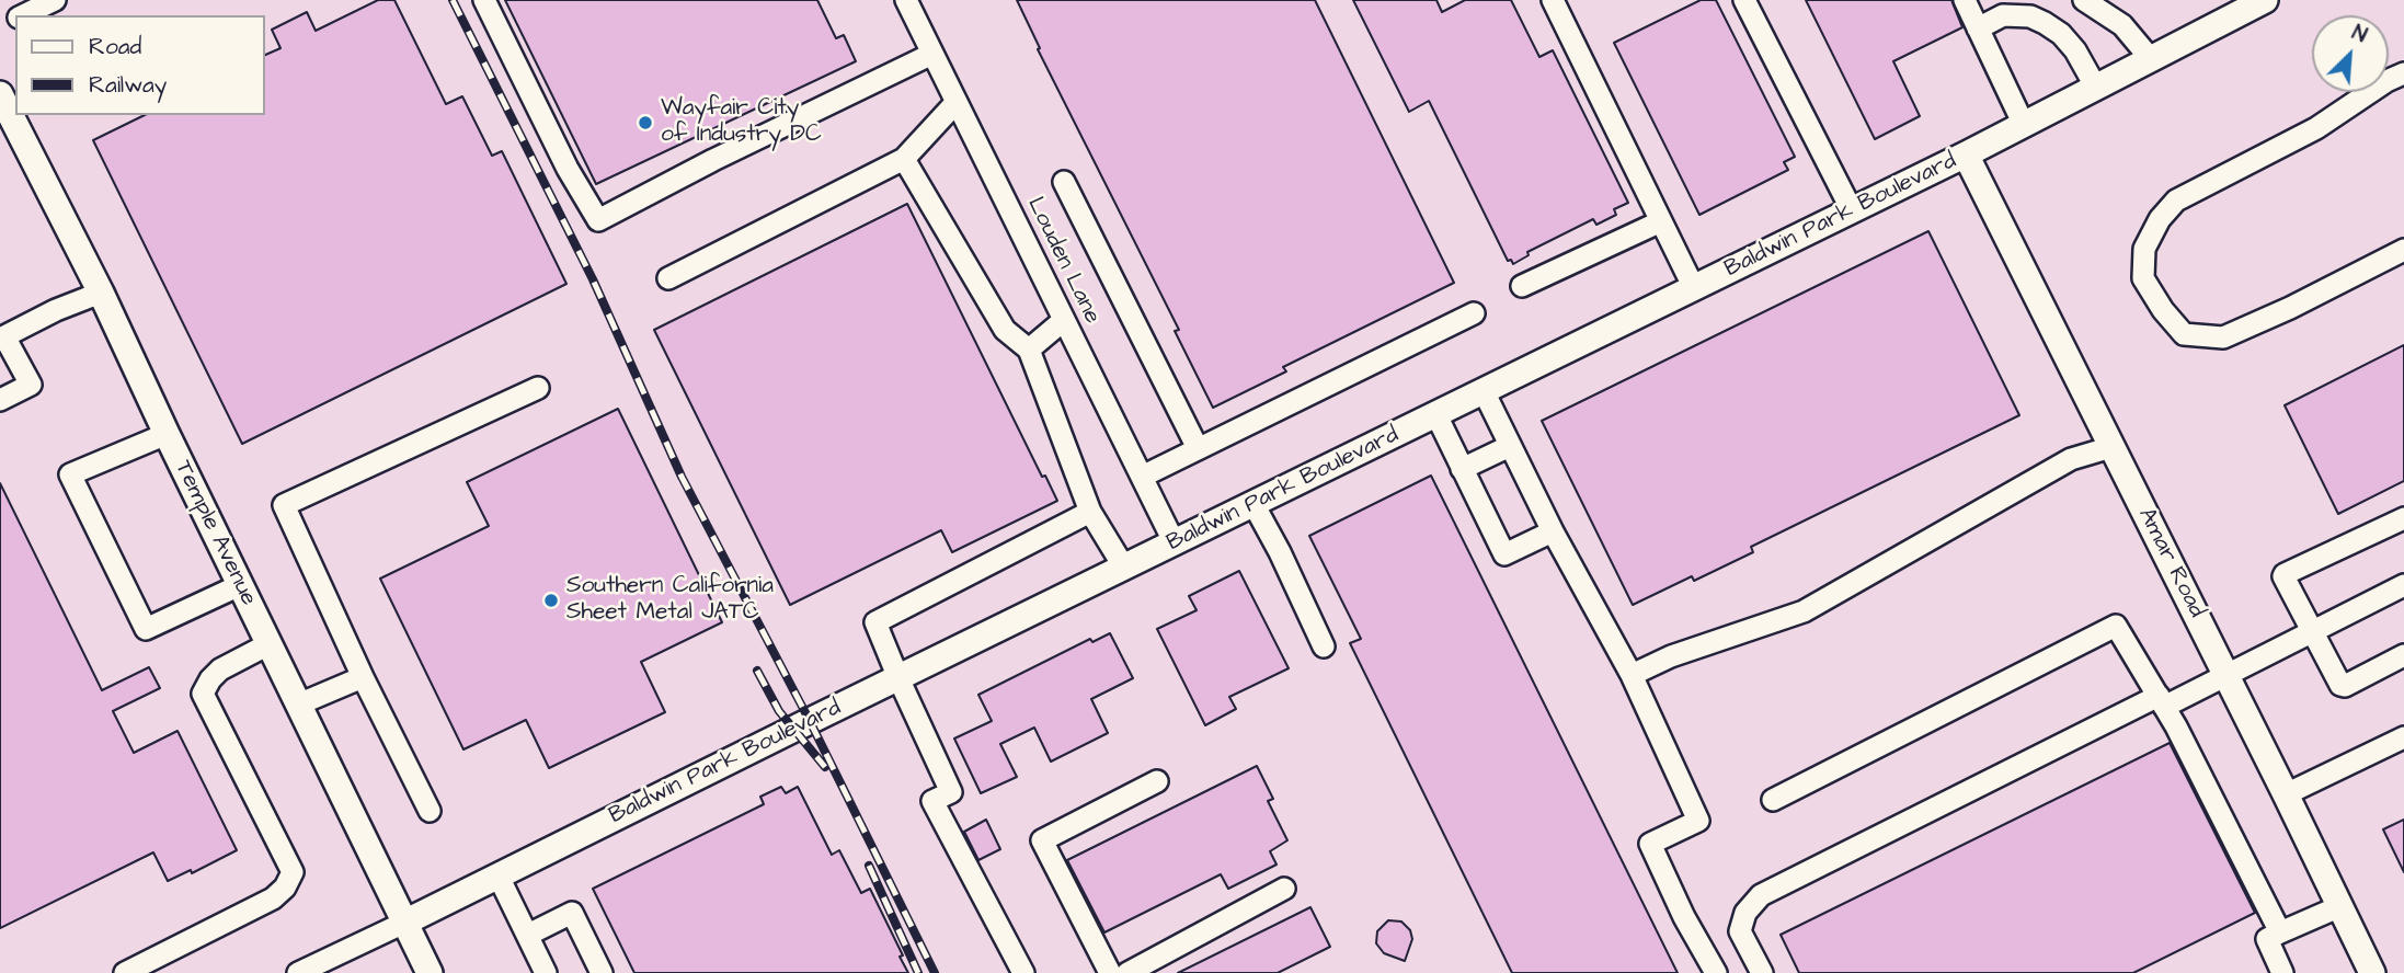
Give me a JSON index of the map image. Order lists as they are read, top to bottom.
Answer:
{
  "streets": {
    "main road": ["Baldwin Park Boulevard", "Temple Avenue", "Amar Road"],
    "street": ["Louden Lane"]
  },
  "crossings": [
    ["Baldwin Park Boulevard", "Louden Lane"],
    ["Baldwin Park Boulevard", "Temple Avenue"],
    ["Baldwin Park Boulevard", "Amar Road"]
  ],
  "places": ["Wayfair City of Industry DC", "Southern California Sheet Metal JATC"],
  "legend": ["Road", "Railway"],
  "north": "top right"
}
